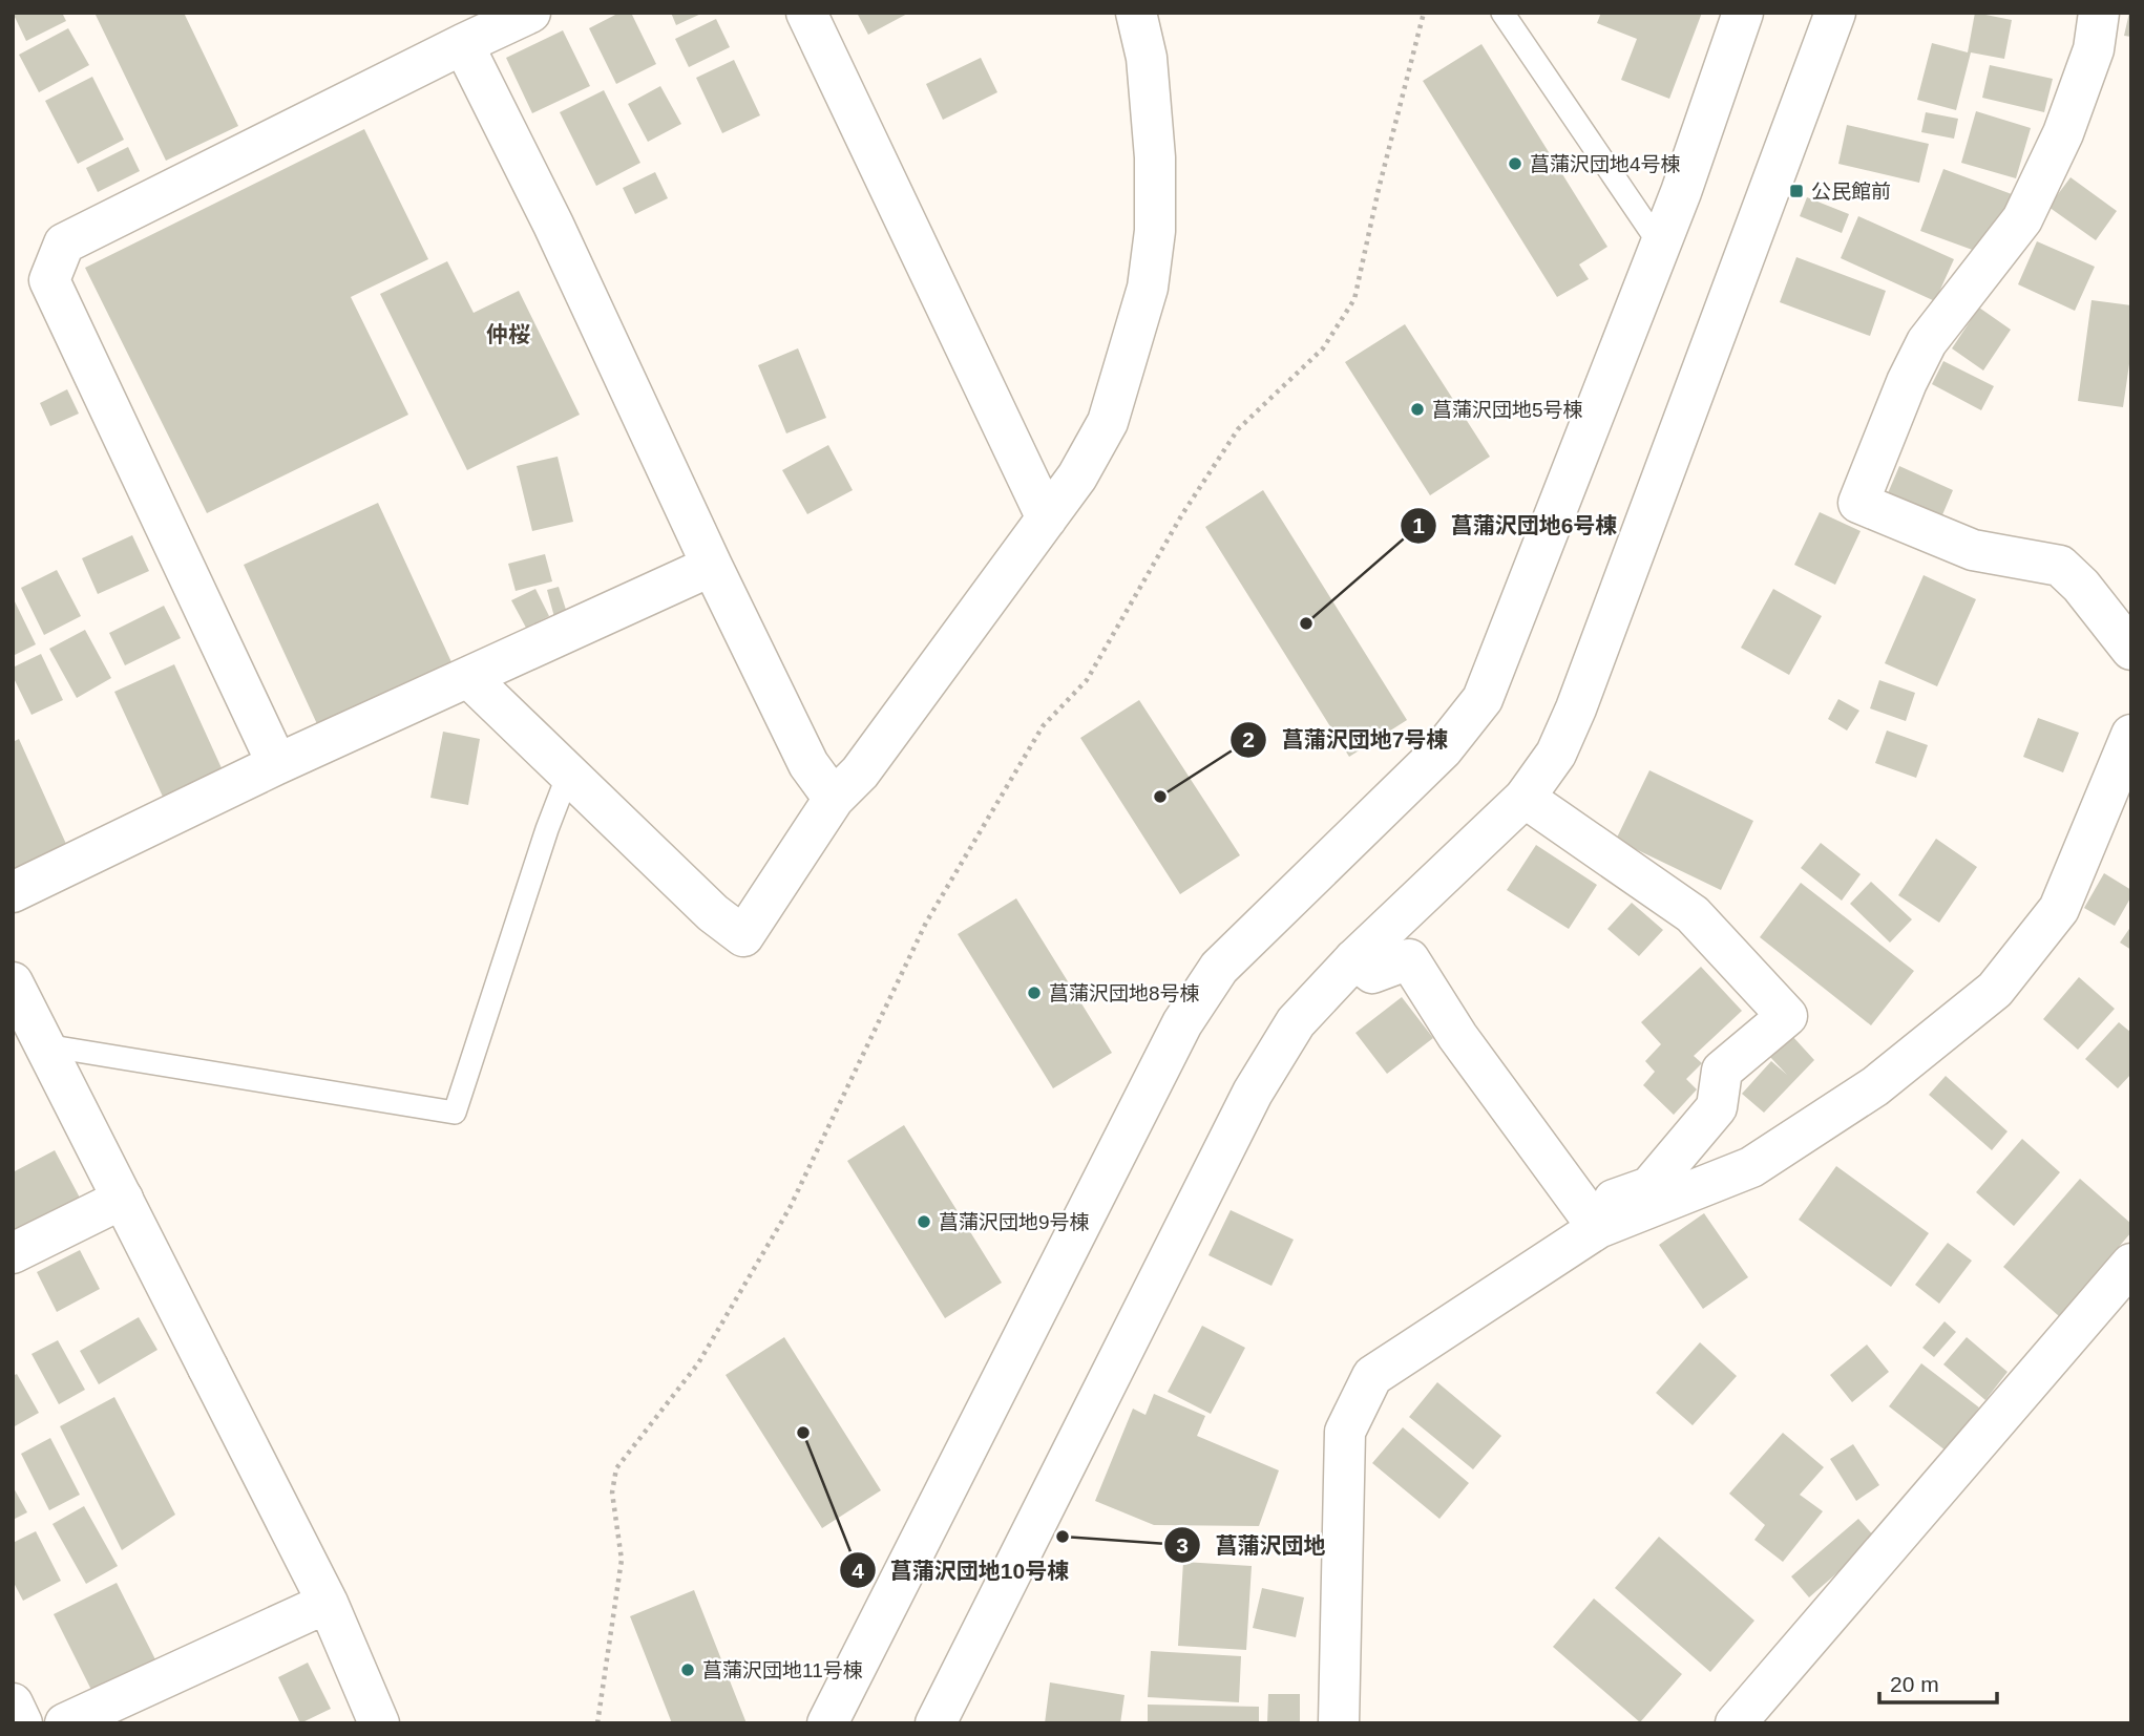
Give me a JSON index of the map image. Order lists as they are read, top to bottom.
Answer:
{
  "districts": ["仲桜"],
  "places": {
    "other": [
      "菖蒲沢団地4号棟",
      "菖蒲沢団地5号棟",
      "菖蒲沢団地6号棟",
      "菖蒲沢団地7号棟",
      "菖蒲沢団地8号棟",
      "菖蒲沢団地9号棟",
      "菖蒲沢団地10号棟",
      "菖蒲沢団地",
      "菖蒲沢団地11号棟"
    ],
    "transit": ["公民館前"]
  },
  "scale_bar": "20 m"
}
